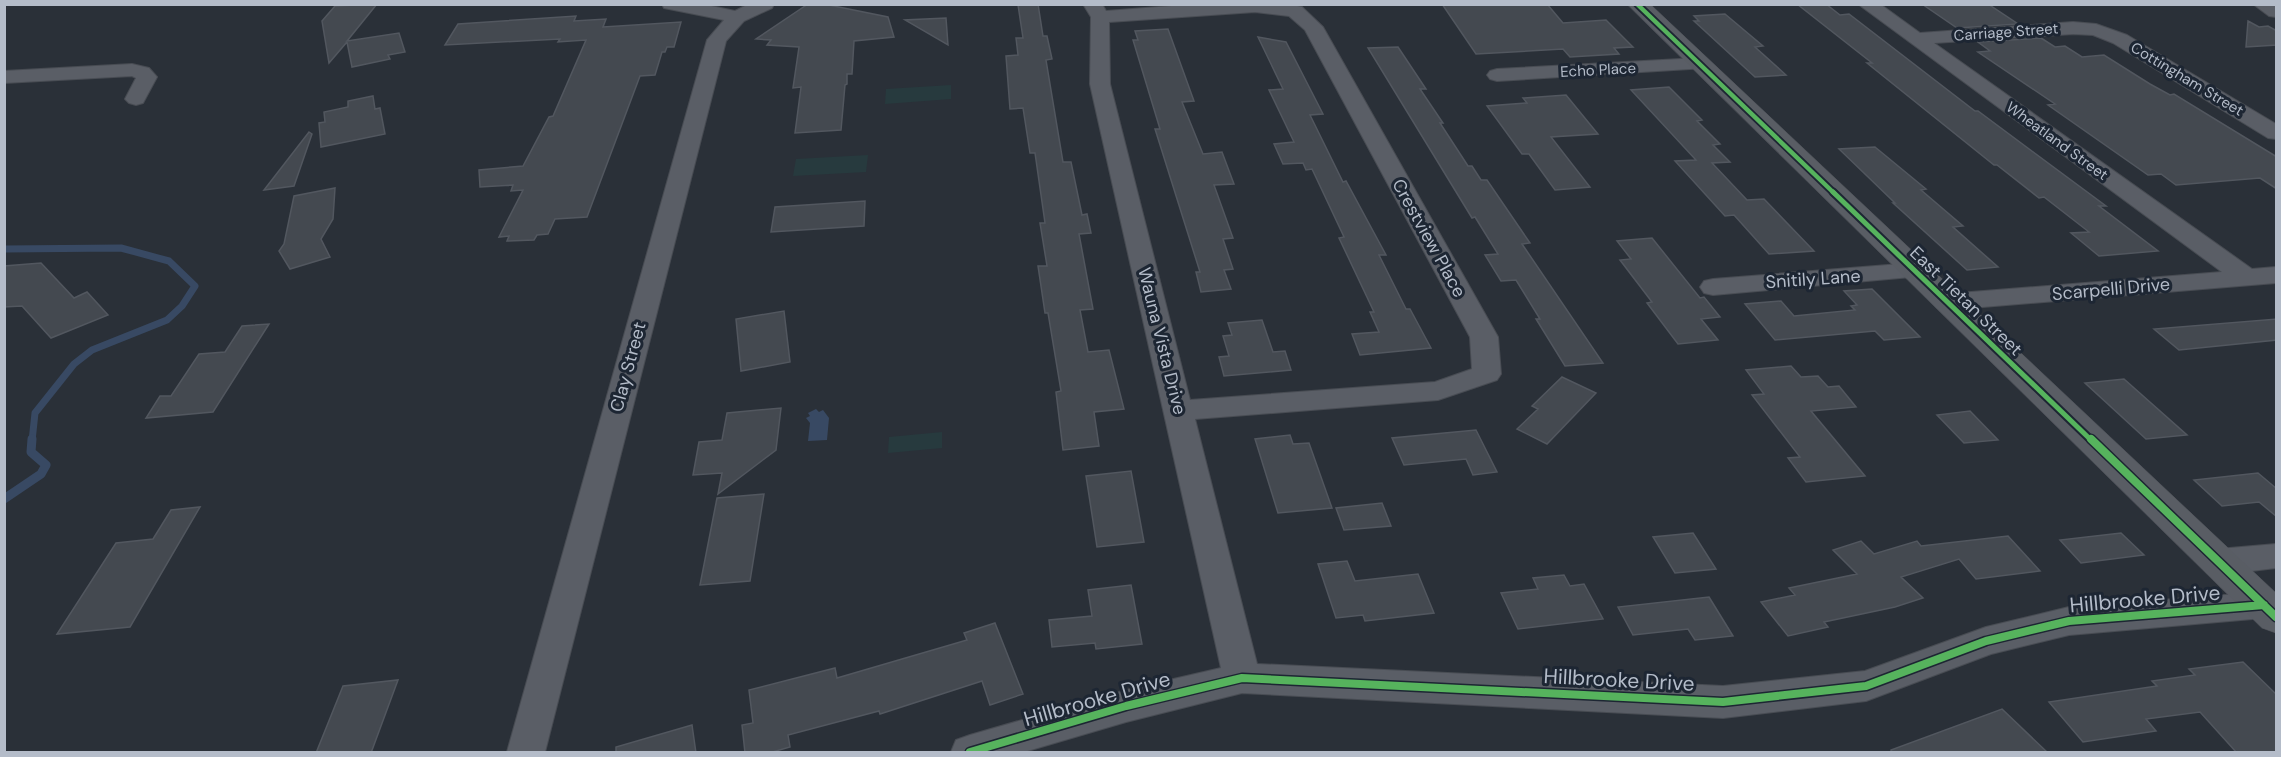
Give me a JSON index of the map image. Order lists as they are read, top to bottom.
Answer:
{
  "streets": {
    "main road": ["East Tietan Street"],
    "street": [
      "Carriage Street",
      "Echo Place",
      "Cottingham Street",
      "Wheatland Street",
      "Crestview Place",
      "Snitily Lane",
      "Scarpelli Drive",
      "Wauna Vista Drive",
      "Clay Street",
      "Hillbrooke Drive"
    ]
  },
  "crossings": [
    ["Carriage Street", "Cottingham Street"],
    ["Carriage Street", "Wheatland Street"],
    ["Echo Place", "East Tietan Street"],
    ["Wheatland Street", "Scarpelli Drive"],
    ["Crestview Place", "Wauna Vista Drive"],
    ["Snitily Lane", "East Tietan Street"],
    ["Scarpelli Drive", "East Tietan Street"],
    ["East Tietan Street", "Hillbrooke Drive"],
    ["Wauna Vista Drive", "Hillbrooke Drive"]
  ]
}
